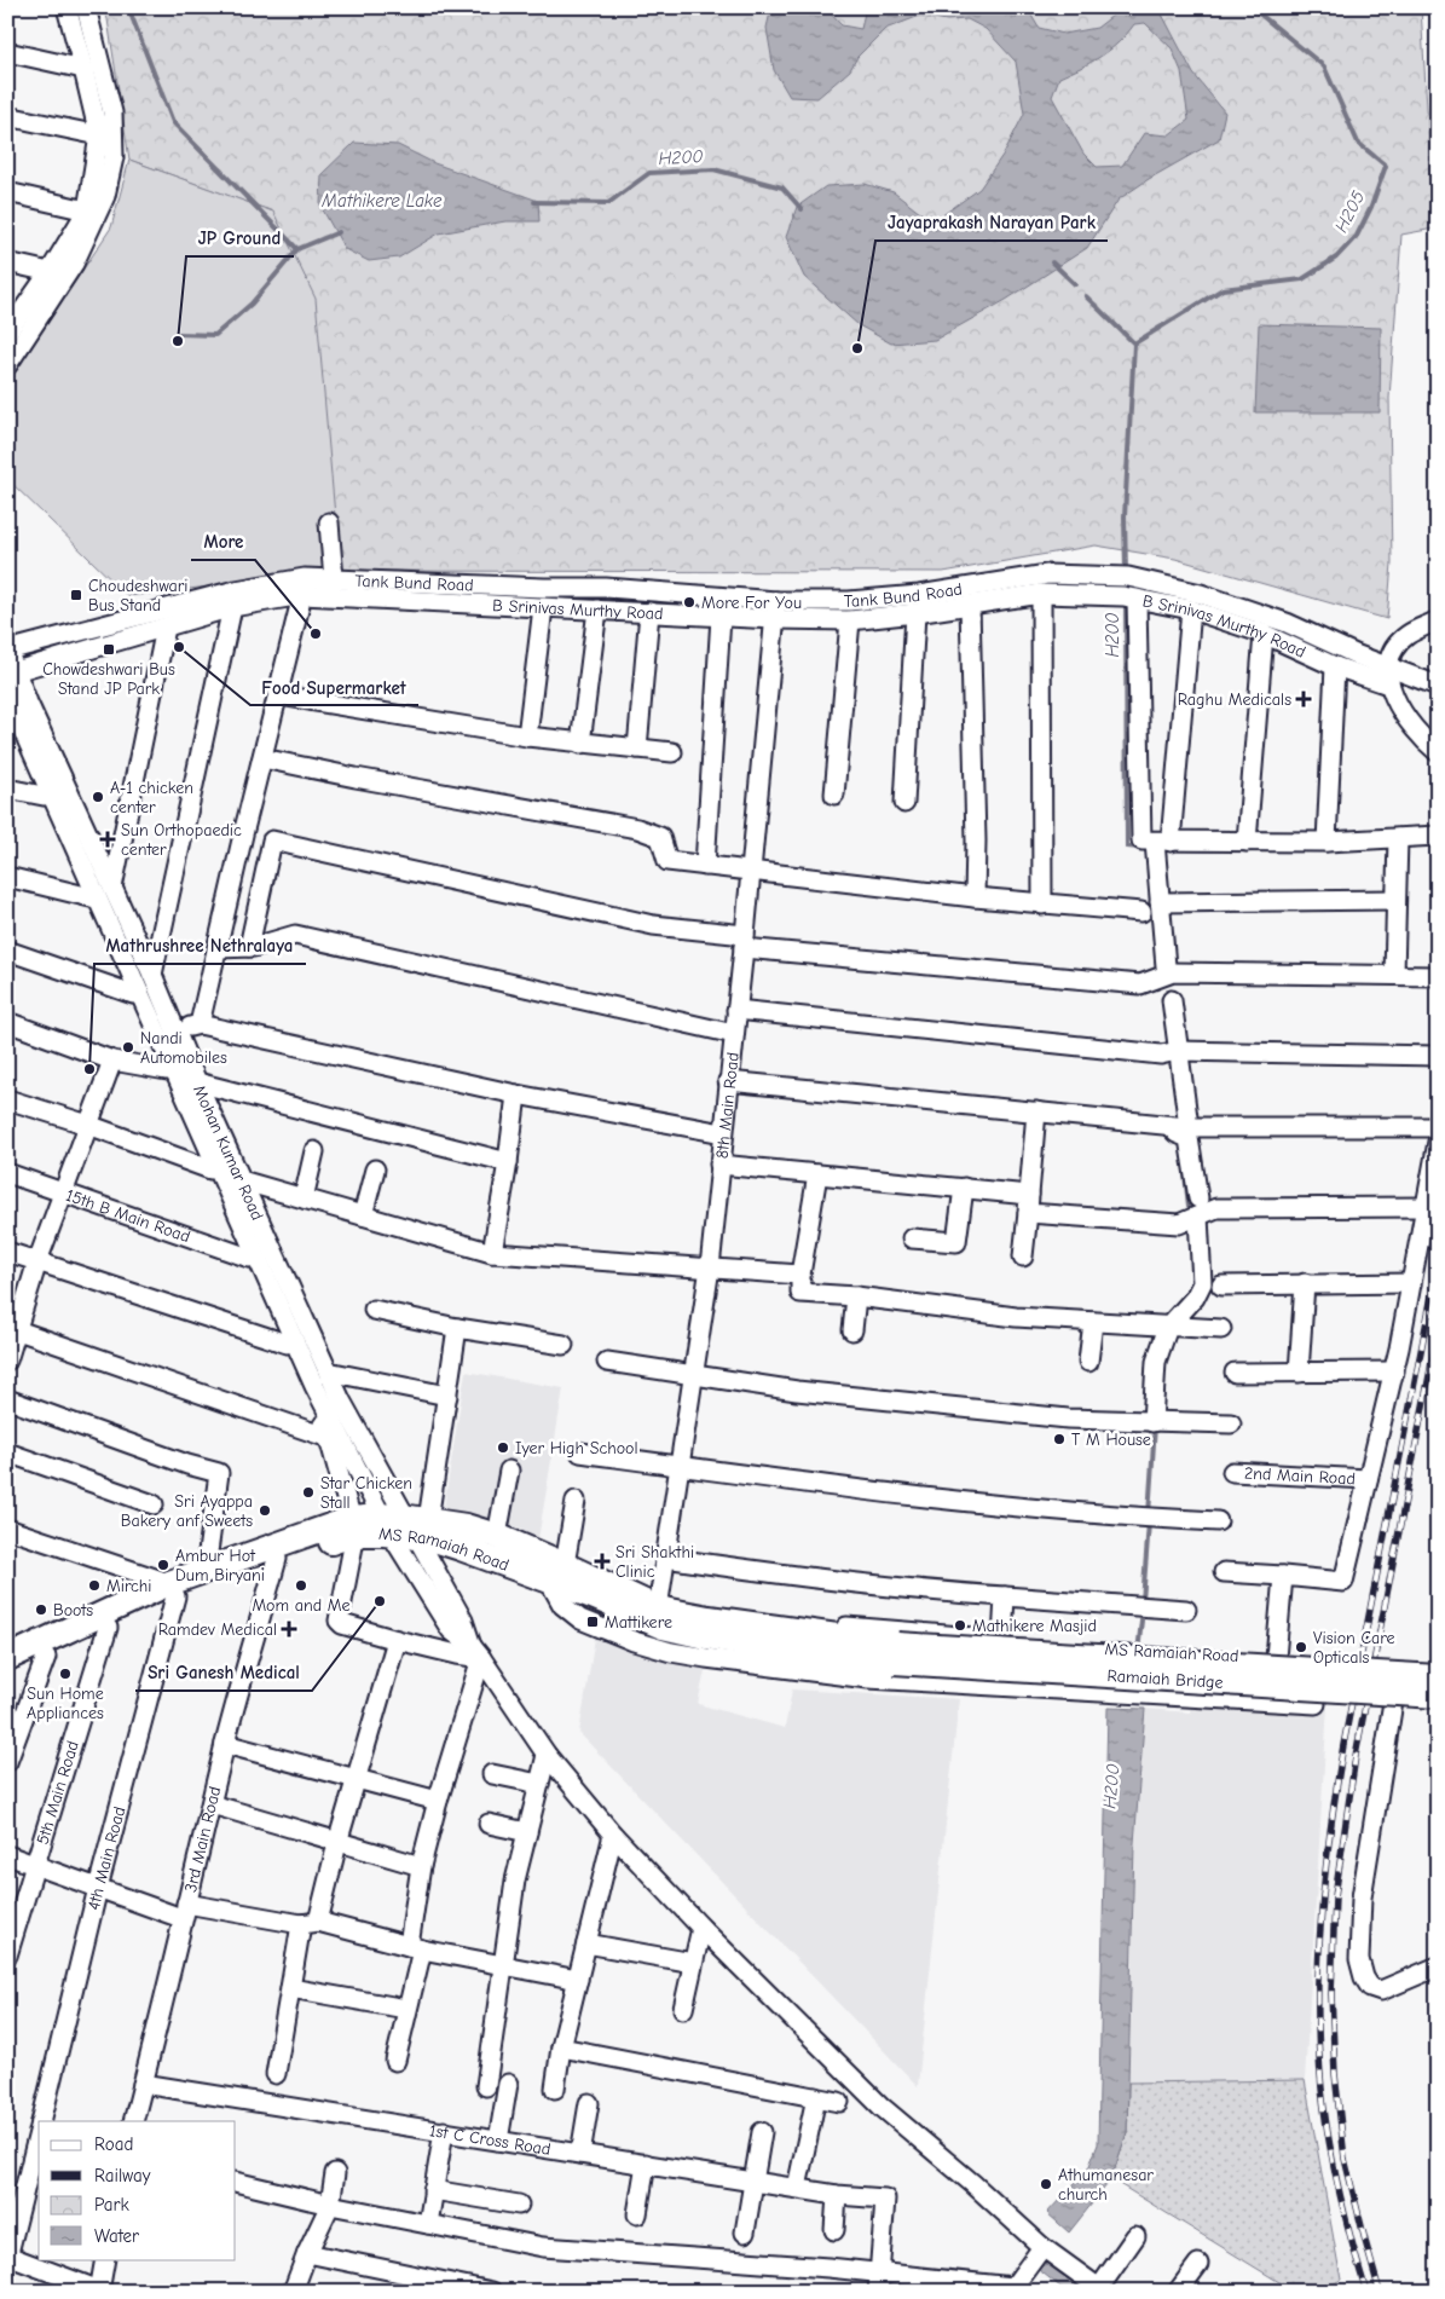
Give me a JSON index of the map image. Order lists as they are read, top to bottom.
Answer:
{
  "streets": {
    "main road": ["MS Ramaiah Road", "Ramaiah Bridge"],
    "street": [
      "Tank Bund Road",
      "B Srinivas Murthy Road",
      "8th Main Road",
      "Mohan Kumar Road",
      "15th B Main Road",
      "2nd Main Road",
      "5th Main Road",
      "3rd Main Road",
      "4th Main Road",
      "1st C Cross Road"
    ]
  },
  "crossings": [
    ["Tank Bund Road", "B Srinivas Murthy Road"],
    ["Tank Bund Road", "8th Main Road"],
    ["Tank Bund Road", "Mohan Kumar Road"],
    ["B Srinivas Murthy Road", "8th Main Road"],
    ["B Srinivas Murthy Road", "Mohan Kumar Road"],
    ["8th Main Road", "MS Ramaiah Road"],
    ["Mohan Kumar Road", "MS Ramaiah Road"],
    ["MS Ramaiah Road", "Ramaiah Bridge"],
    ["MS Ramaiah Road", "5th Main Road"],
    ["MS Ramaiah Road", "3rd Main Road"],
    ["MS Ramaiah Road", "4th Main Road"],
    ["3rd Main Road", "1st C Cross Road"]
  ],
  "water": ["H200", "Mathikere Lake", "H205"],
  "places": {
    "other": [
      "JP Ground",
      "Jayaprakash Narayan Park",
      "More For You",
      "More",
      "Food Supermarket",
      "A-1 chicken center",
      "Nandi Automobiles",
      "Mathrushree Nethralaya",
      "T M House",
      "Iyer High School",
      "Star Chicken Stall",
      "Sri Ayappa Bakery anf Sweets",
      "Ambur Hot Dum Biryani",
      "Mirchi",
      "Mom and Me",
      "Sri Ganesh Medical",
      "Boots",
      "Mathikere Masjid",
      "Vision Care Opticals",
      "Sun Home Appliances",
      "Athumanesar church"
    ],
    "transit": ["Choudeshwari Bus Stand", "Chowdeshwari Bus Stand JP Park", "Mattikere"],
    "health": [
      "Raghu Medicals",
      "Sun Orthopaedic center",
      "Sri Shakthi Clinic",
      "Ramdev Medical"
    ]
  },
  "legend": [
    "Road",
    "Railway",
    "Park",
    "Water"
  ]
}
